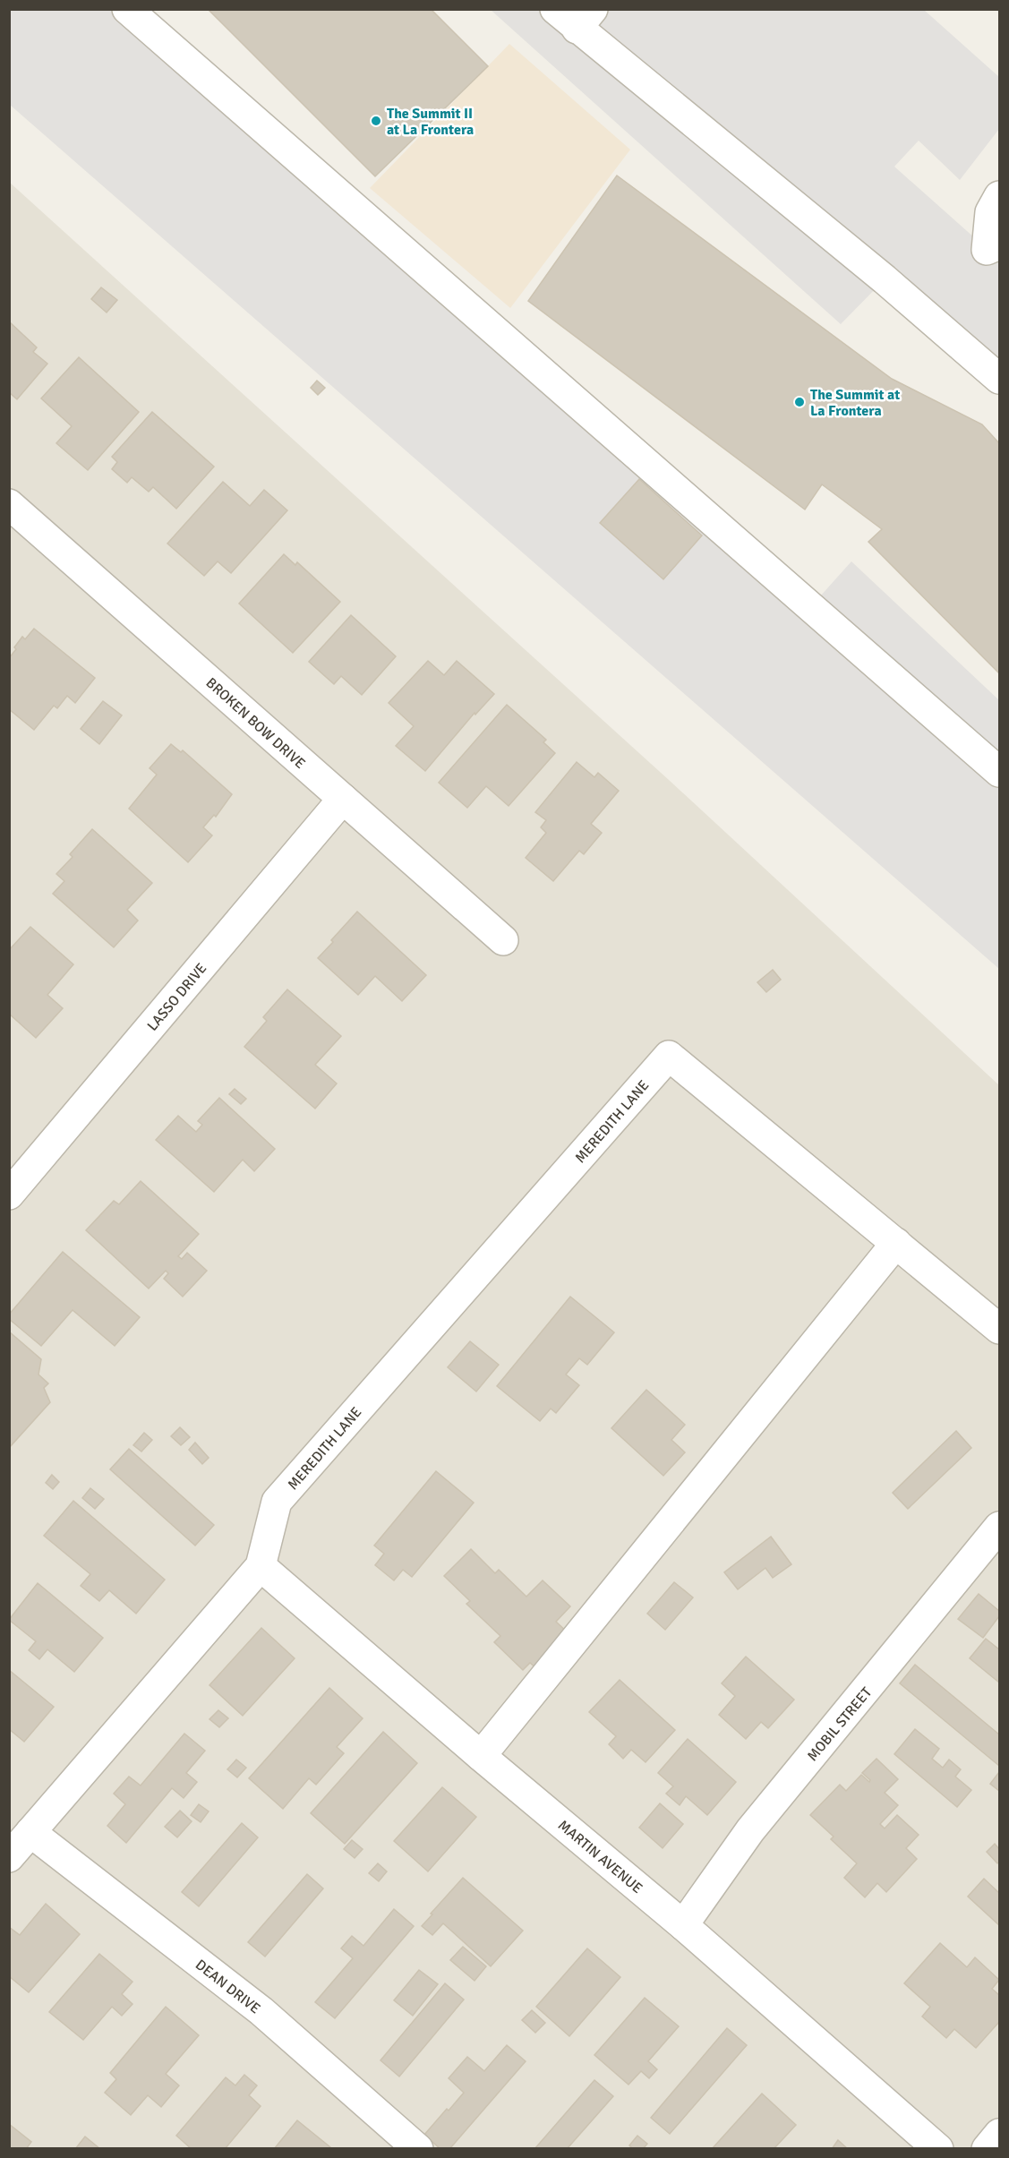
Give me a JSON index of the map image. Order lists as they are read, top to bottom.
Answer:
{
  "streets": {
    "street": [
      "BROKEN BOW DRIVE",
      "LASSO DRIVE",
      "MEREDITH LANE",
      "MOBIL STREET",
      "MARTIN AVENUE",
      "DEAN DRIVE"
    ]
  },
  "crossings": [
    ["BROKEN BOW DRIVE", "LASSO DRIVE"],
    ["MEREDITH LANE", "MARTIN AVENUE"],
    ["MEREDITH LANE", "DEAN DRIVE"],
    ["MOBIL STREET", "MARTIN AVENUE"]
  ],
  "places": ["The Summit II at La Frontera", "The Summit at La Frontera"]
}
